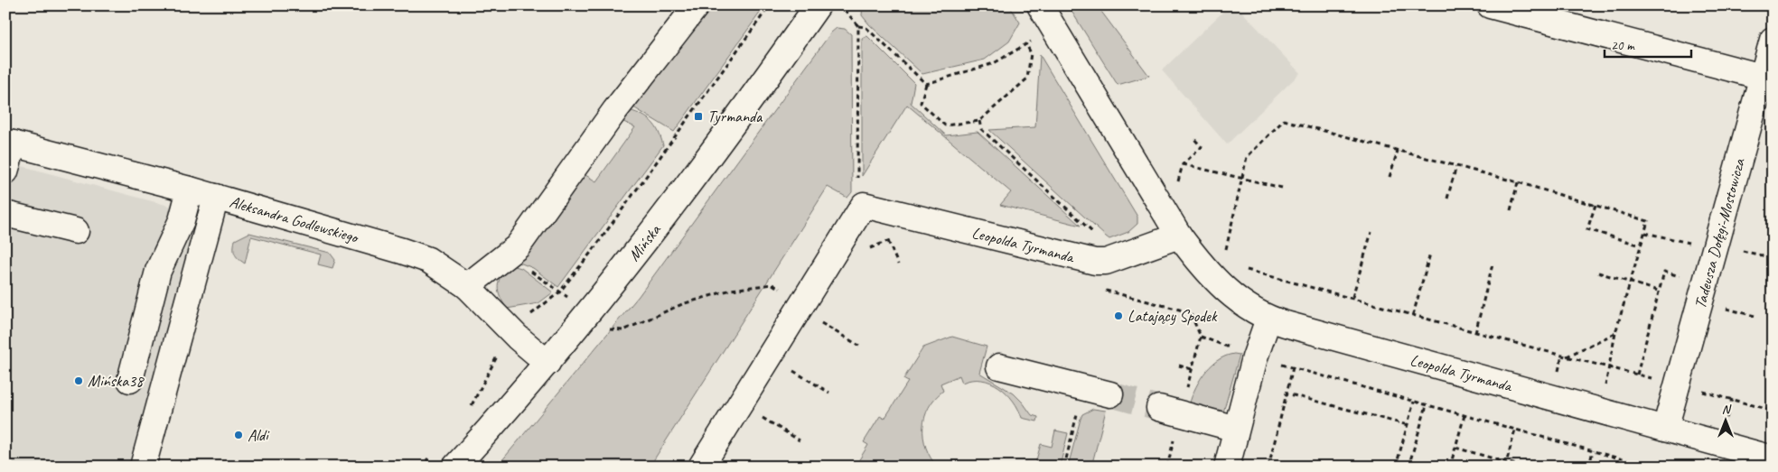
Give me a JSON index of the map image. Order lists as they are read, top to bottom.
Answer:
{
  "streets": {
    "street": [
      "Aleksandra Godlewskiego",
      "Tadeusza Dołęgi-Mostowicza",
      "Mińska",
      "Leopolda Tyrmanda"
    ]
  },
  "crossings": [
    ["Aleksandra Godlewskiego", "Mińska"],
    ["Tadeusza Dołęgi-Mostowicza", "Leopolda Tyrmanda"]
  ],
  "places": {
    "transit": ["Tyrmanda"],
    "other": ["Latający Spodek", "Mińska38", "Aldi"]
  },
  "scale_bar": "20 m",
  "north": "top"
}
